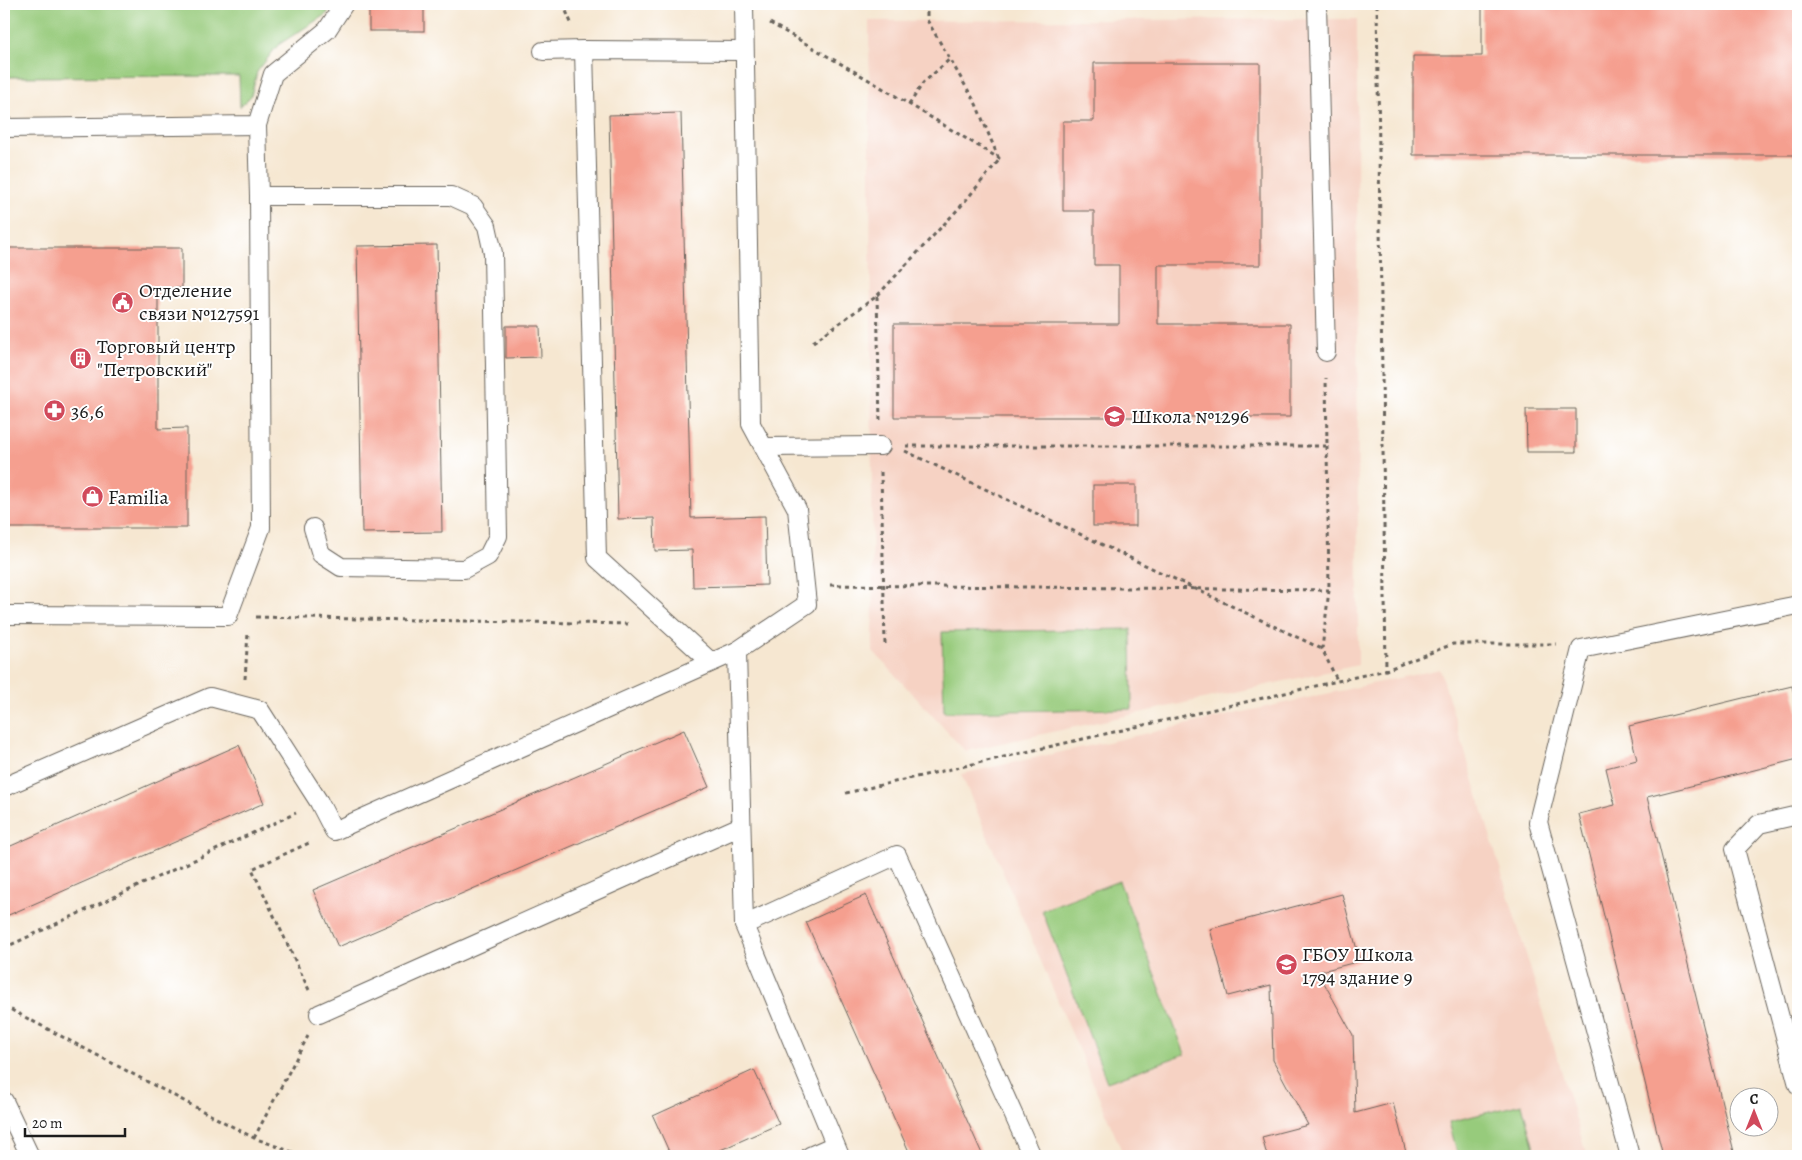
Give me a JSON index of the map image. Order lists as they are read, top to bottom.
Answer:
{
  "places": {
    "public building": ["Отделение связи №127591"],
    "building": ["Торговый центр \"Петровский\""],
    "pharmacy": ["36,6"],
    "school or university": ["Школа №1296", "ГБОУ Школа 1794 здание 9"],
    "shop": ["Familia"]
  },
  "scale_bar": "20 m",
  "north": "top"
}
